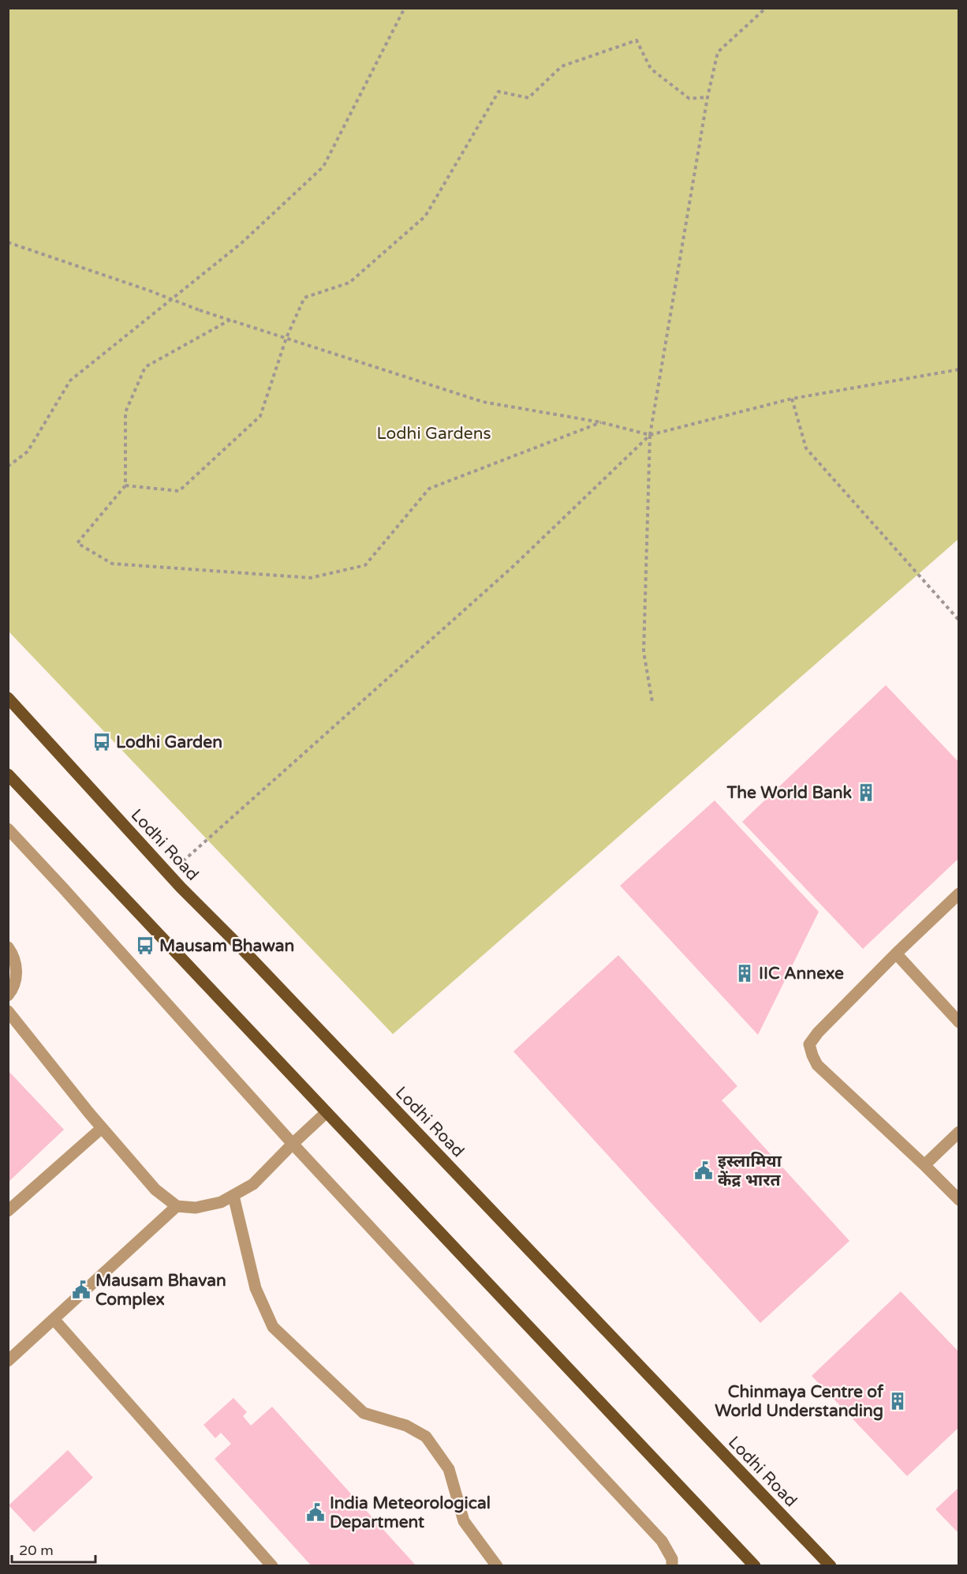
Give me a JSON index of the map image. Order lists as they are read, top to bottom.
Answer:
{
  "streets": {
    "main road": ["Lodhi Road"]
  },
  "parks": ["Lodhi Gardens"],
  "places": {
    "bus stop": ["Lodhi Garden", "Mausam Bhawan"],
    "building": ["The World Bank", "IIC Annexe", "Chinmaya Centre of World Understanding"],
    "public building": ["इस्लामिया केंद्र भारत", "Mausam Bhavan Complex", "India Meteorological Department"]
  },
  "scale_bar": "20 m"
}
